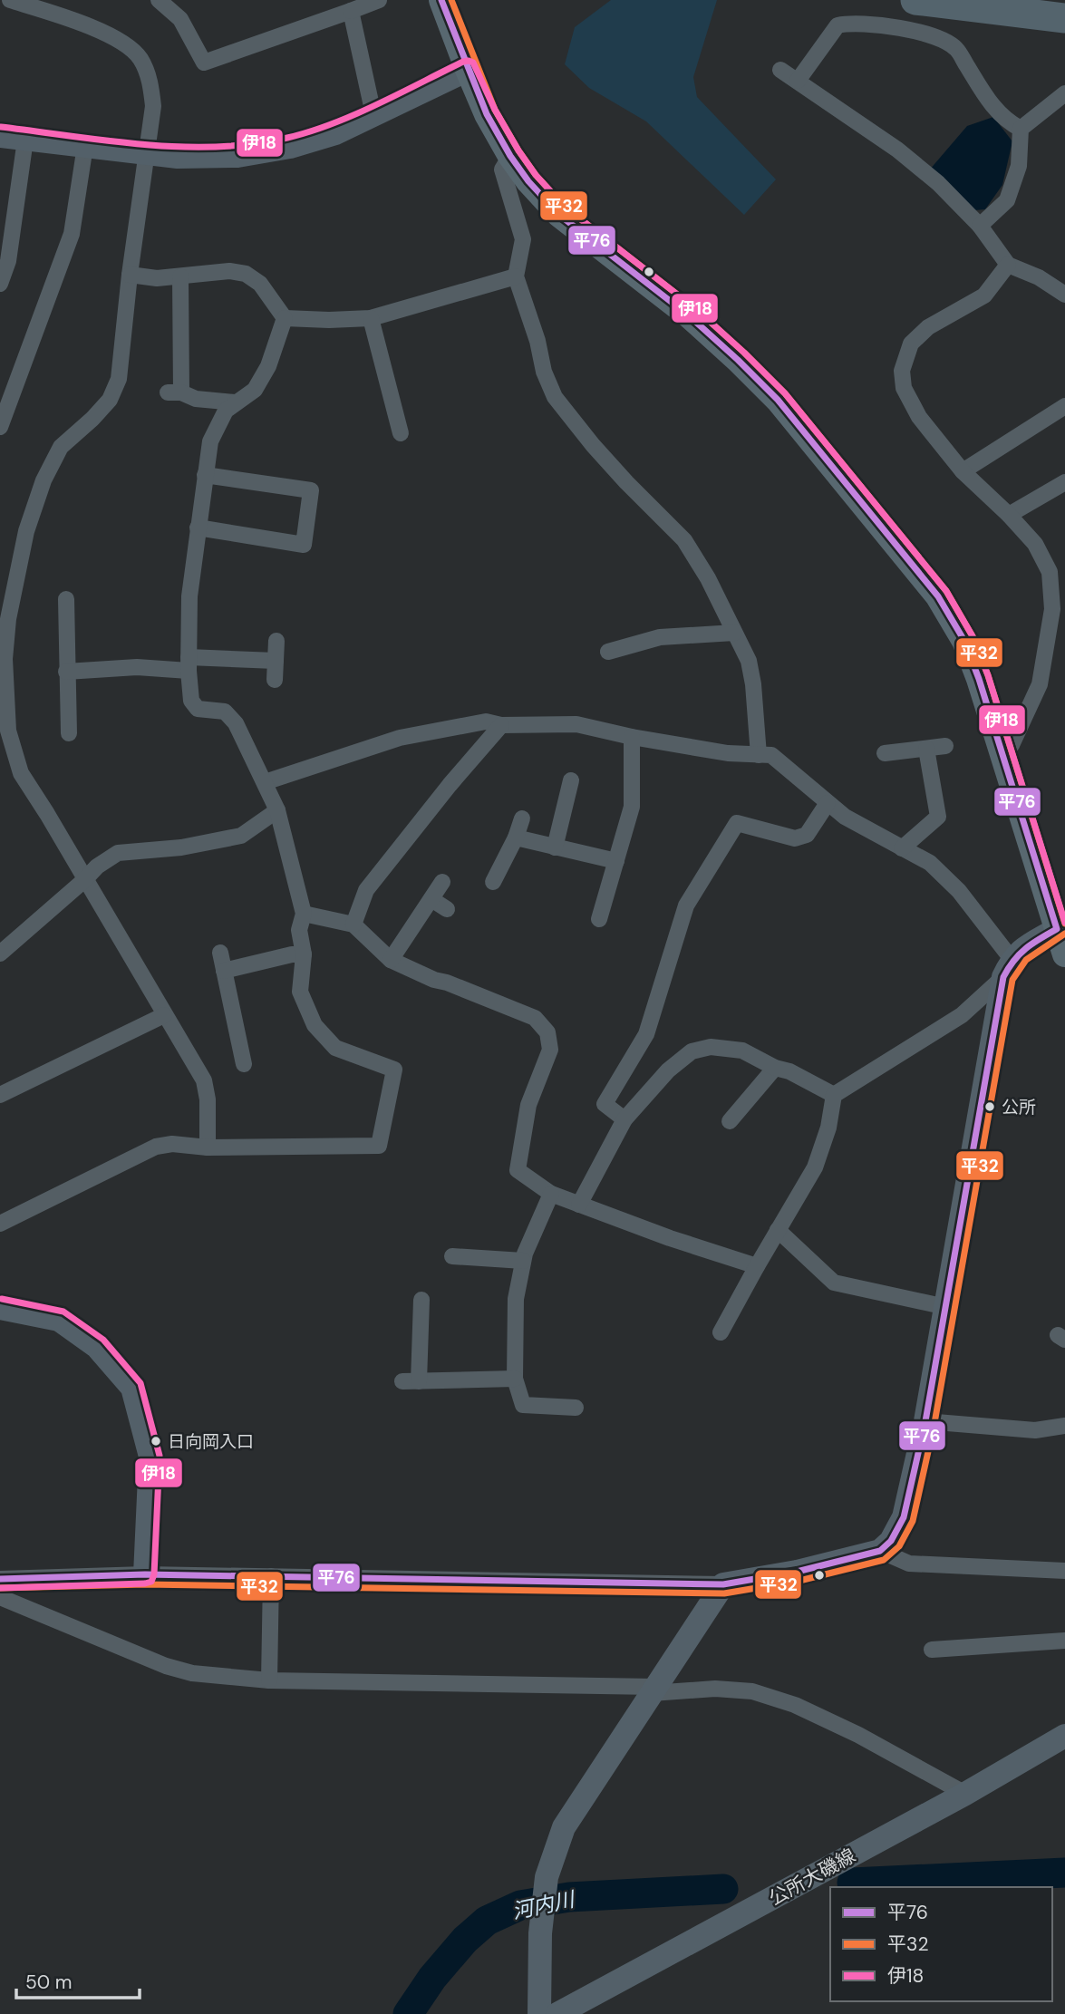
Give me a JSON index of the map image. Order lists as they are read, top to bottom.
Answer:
{
  "streets": {
    "street": ["公所大磯線"]
  },
  "water": ["河内川"],
  "places": ["公所", "日向岡入口"],
  "lines": ["transit line 平76", "transit line 平32", "transit line 伊18"],
  "legend": ["平76", "平32", "伊18"],
  "scale_bar": "50 m"
}
